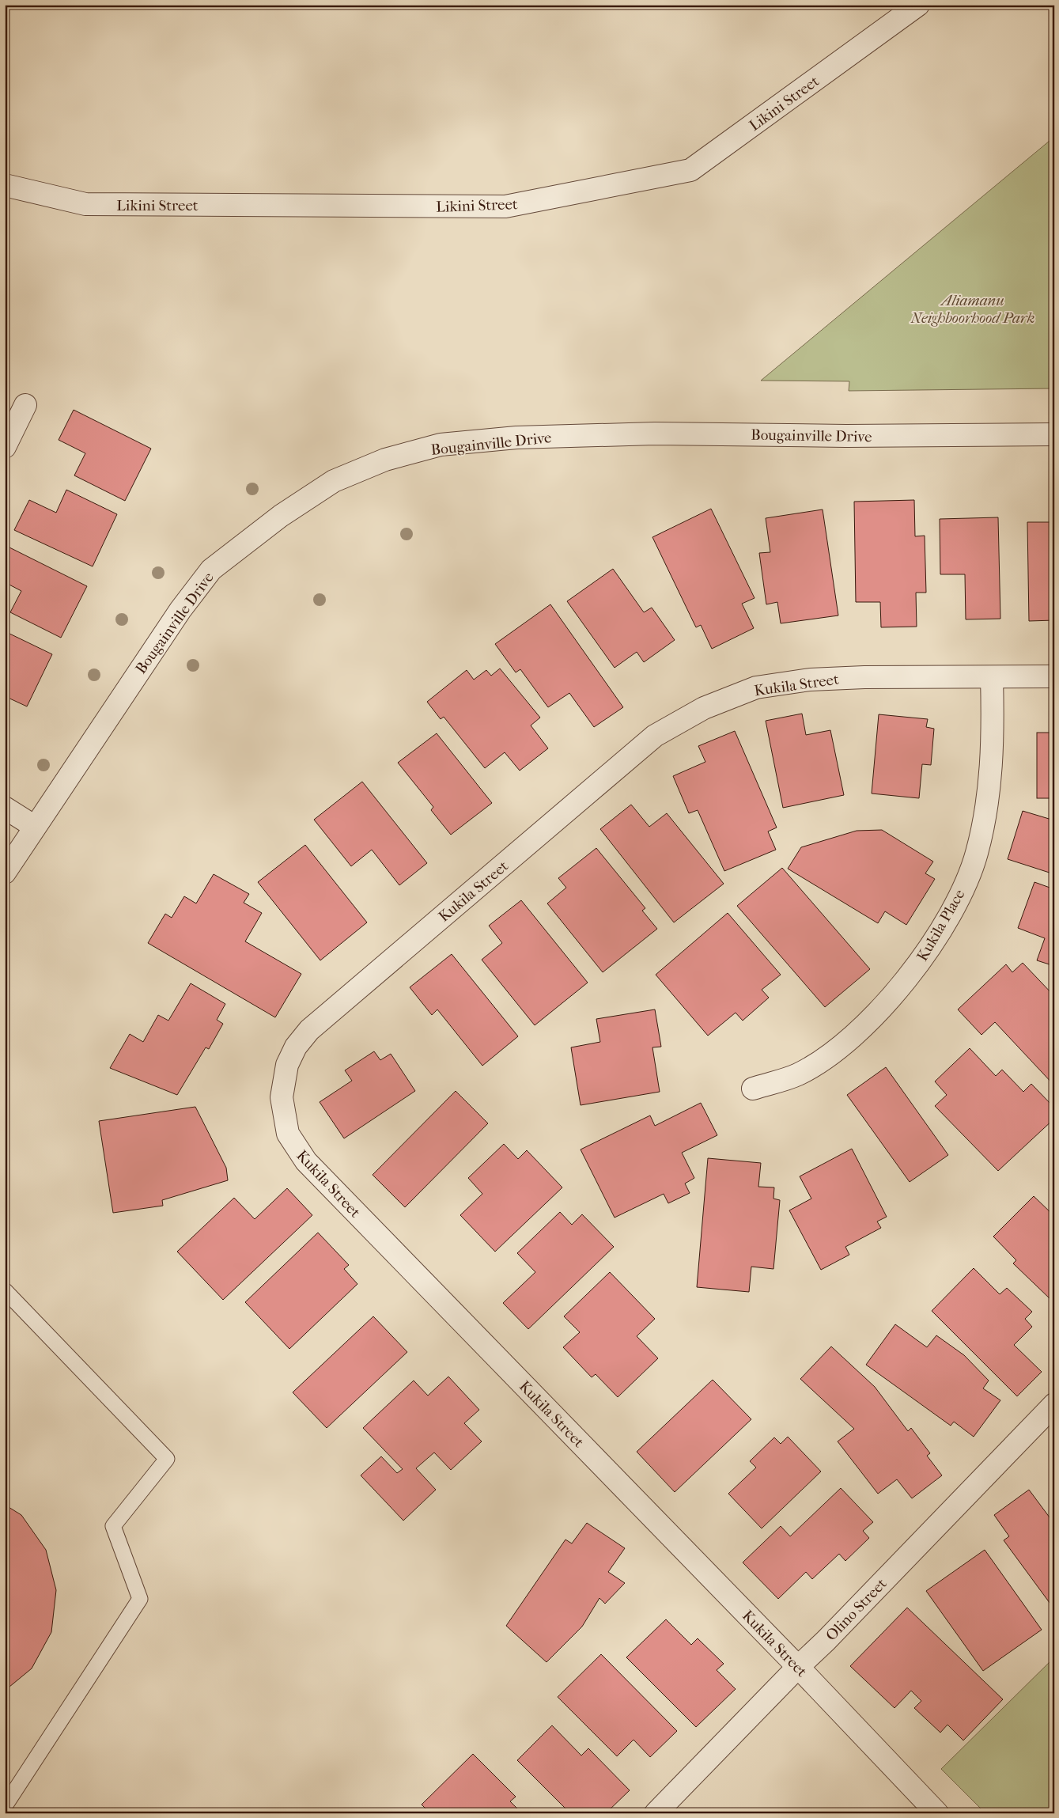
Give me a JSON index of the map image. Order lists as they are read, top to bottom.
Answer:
{
  "streets": {
    "street": [
      "Likini Street",
      "Bougainville Drive",
      "Kukila Street",
      "Kukila Place",
      "Olino Street"
    ]
  },
  "crossings": [
    ["Kukila Street", "Kukila Place"],
    ["Kukila Street", "Olino Street"]
  ],
  "parks": ["Aliamanu Neighboorhood Park"]
}
